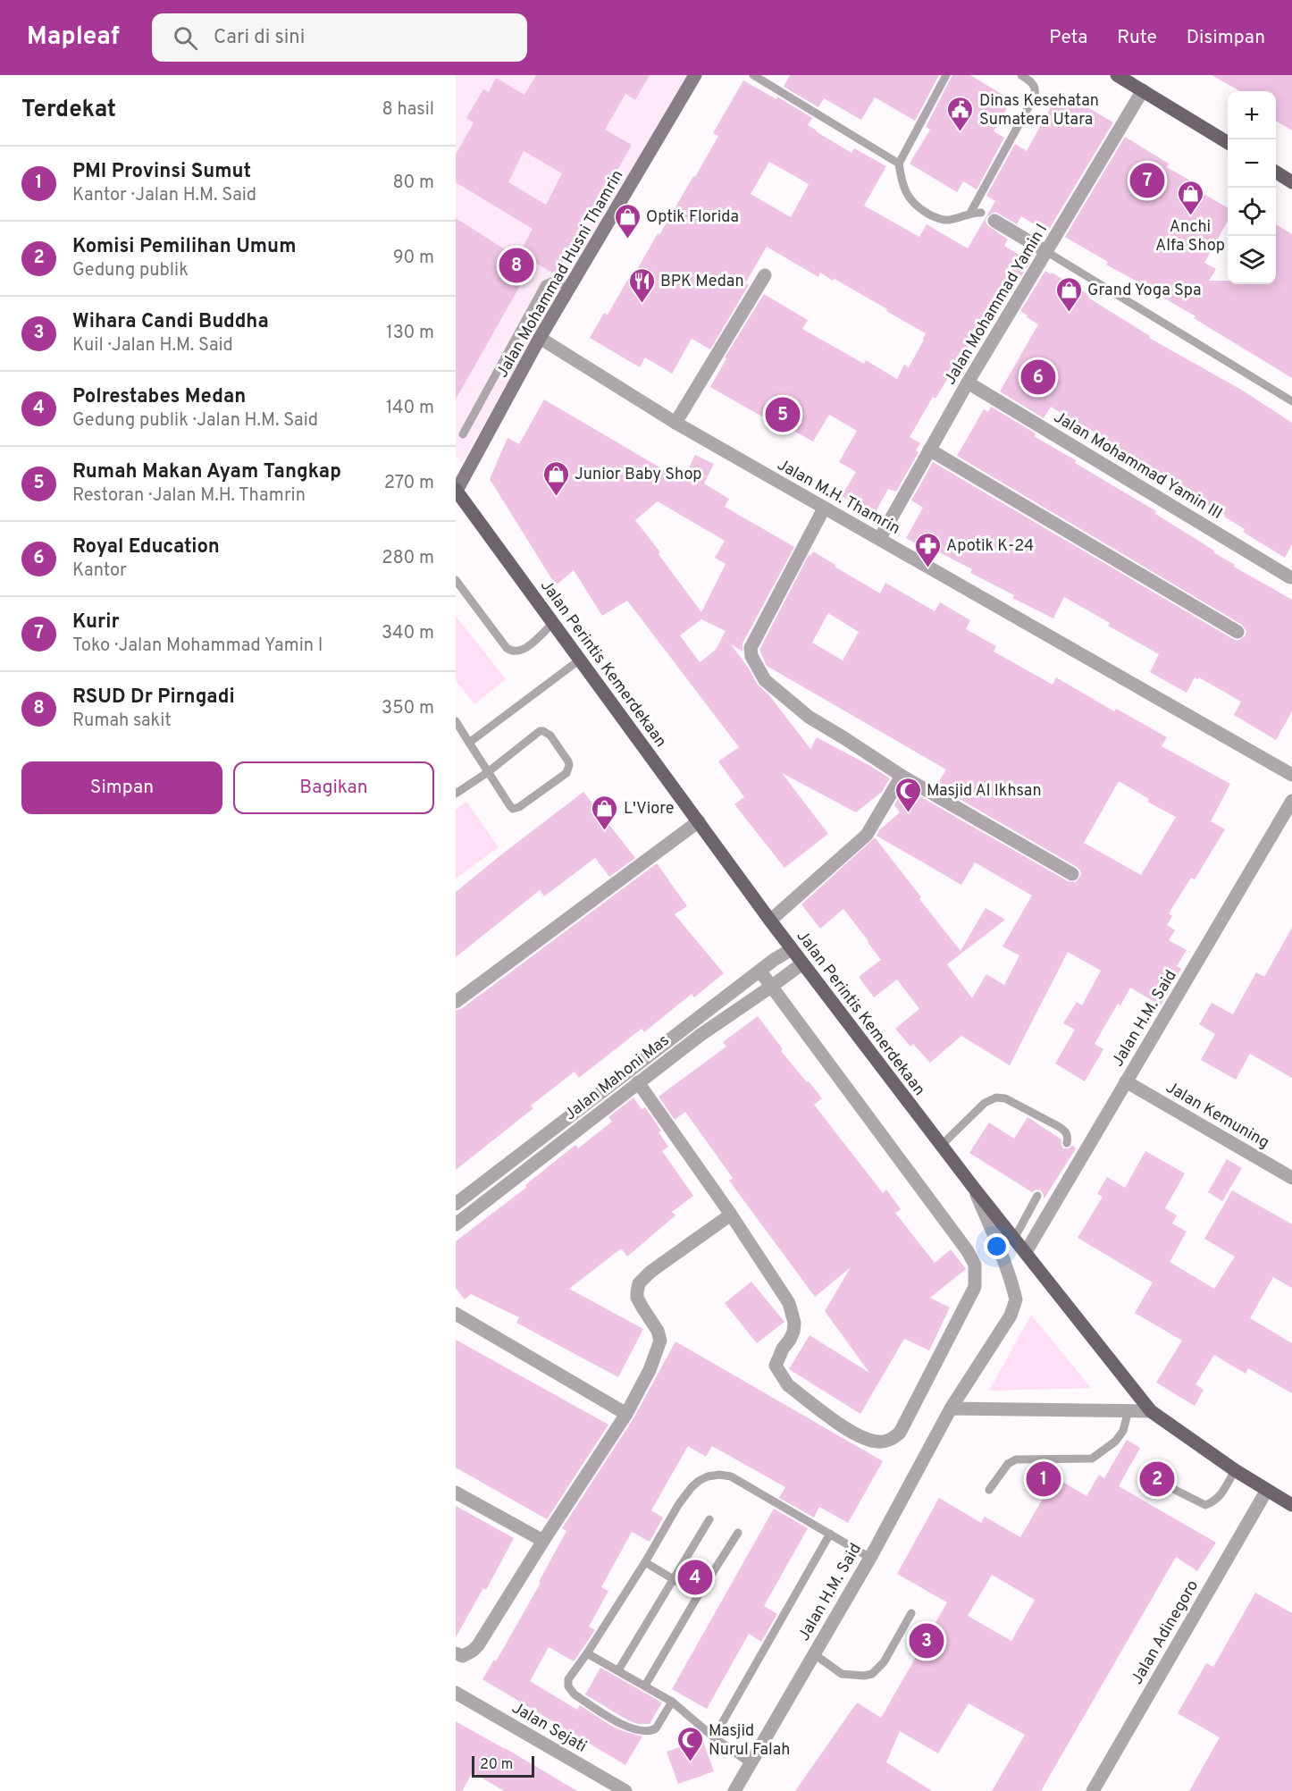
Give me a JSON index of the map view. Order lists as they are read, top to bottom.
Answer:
{
  "streets": {
    "main road": ["Jalan Mohammad Husni Thamrin", "Jalan Perintis Kemerdekaan"],
    "street": [
      "Jalan Mohammad Yamin I",
      "Jalan Mohammad Yamin III",
      "Jalan M.H. Thamrin",
      "Jalan H.M. Said",
      "Jalan Mahoni Mas",
      "Jalan Kemuning",
      "Jalan Adinegoro",
      "Jalan Sejati"
    ]
  },
  "crossings": [
    ["Jalan Mohammad Husni Thamrin", "Jalan M.H. Thamrin"],
    ["Jalan Mohammad Husni Thamrin", "Jalan Perintis Kemerdekaan"],
    ["Jalan Mohammad Yamin I", "Jalan Mohammad Yamin III"],
    ["Jalan Mohammad Yamin I", "Jalan M.H. Thamrin"],
    ["Jalan Perintis Kemerdekaan", "Jalan H.M. Said"],
    ["Jalan Perintis Kemerdekaan", "Jalan Mahoni Mas"],
    ["Jalan Perintis Kemerdekaan", "Jalan Adinegoro"],
    ["Jalan H.M. Said", "Jalan Kemuning"]
  ],
  "places": {
    "public building": ["Dinas Kesehatan Sumatera Utara"],
    "shop": [
      "Anchi Alfa Shop",
      "Optik Florida",
      "Grand Yoga Spa",
      "Junior Baby Shop",
      "L'Viore"
    ],
    "restaurant": ["BPK Medan"],
    "pharmacy": ["Apotik K-24"],
    "mosque": ["Masjid Al Ikhsan", "Masjid Nurul Falah"]
  },
  "scale_bar": "20 m",
  "page": {
    "header": "Mapleaf",
    "search": "Cari di sini",
    "nav": ["Peta", "Rute", "Disimpan"],
    "heading": ["Terdekat", "8 hasil"],
    "map_buttons": ["+", "−"],
    "list": [
      {
        "mark": "1",
        "name": "PMI Provinsi Sumut",
        "note": "Kantor · Jalan H.M. Said",
        "value": "80 m"
      },
      {
        "mark": "2",
        "name": "Komisi Pemilihan Umum",
        "note": "Gedung publik",
        "value": "90 m"
      },
      {
        "mark": "3",
        "name": "Wihara Candi Buddha",
        "note": "Kuil · Jalan H.M. Said",
        "value": "130 m"
      },
      {
        "mark": "4",
        "name": "Polrestabes Medan",
        "note": "Gedung publik · Jalan H.M. Said",
        "value": "140 m"
      },
      {
        "mark": "5",
        "name": "Rumah Makan Ayam Tangkap",
        "note": "Restoran · Jalan M.H. Thamrin",
        "value": "270 m"
      },
      {
        "mark": "6",
        "name": "Royal Education",
        "note": "Kantor",
        "value": "280 m"
      },
      {
        "mark": "7",
        "name": "Kurir",
        "note": "Toko · Jalan Mohammad Yamin I",
        "value": "340 m"
      },
      {
        "mark": "8",
        "name": "RSUD Dr Pirngadi",
        "note": "Rumah sakit",
        "value": "350 m"
      }
    ],
    "pins": [
      "7",
      "8",
      "6",
      "5",
      "1",
      "2",
      "4",
      "3"
    ],
    "buttons": ["Simpan", "Bagikan"],
    "scale": "20 m"
  }
}
